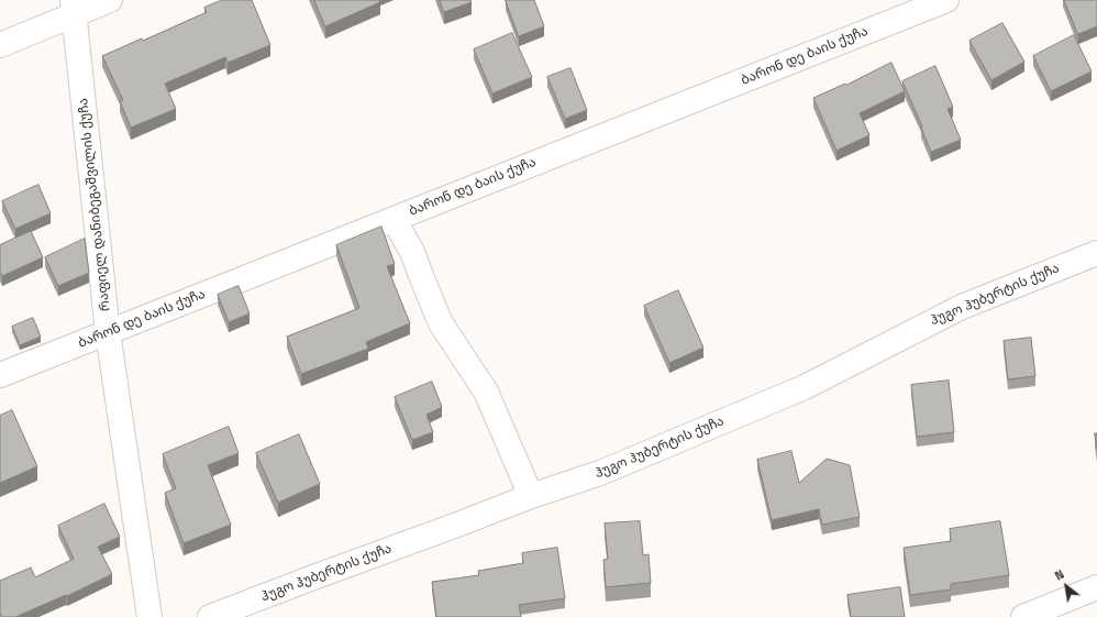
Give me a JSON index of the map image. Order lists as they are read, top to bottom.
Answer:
{
  "streets": {
    "street": ["ბარონ დე ბაის ქუჩა", "რაფიელ დანიბეგაშვილის ქუჩა", "ჰუგო ჰუბერტის ქუჩა"]
  },
  "crossings": [
    ["ბარონ დე ბაის ქუჩა", "რაფიელ დანიბეგაშვილის ქუჩა"]
  ],
  "north": "top left"
}
